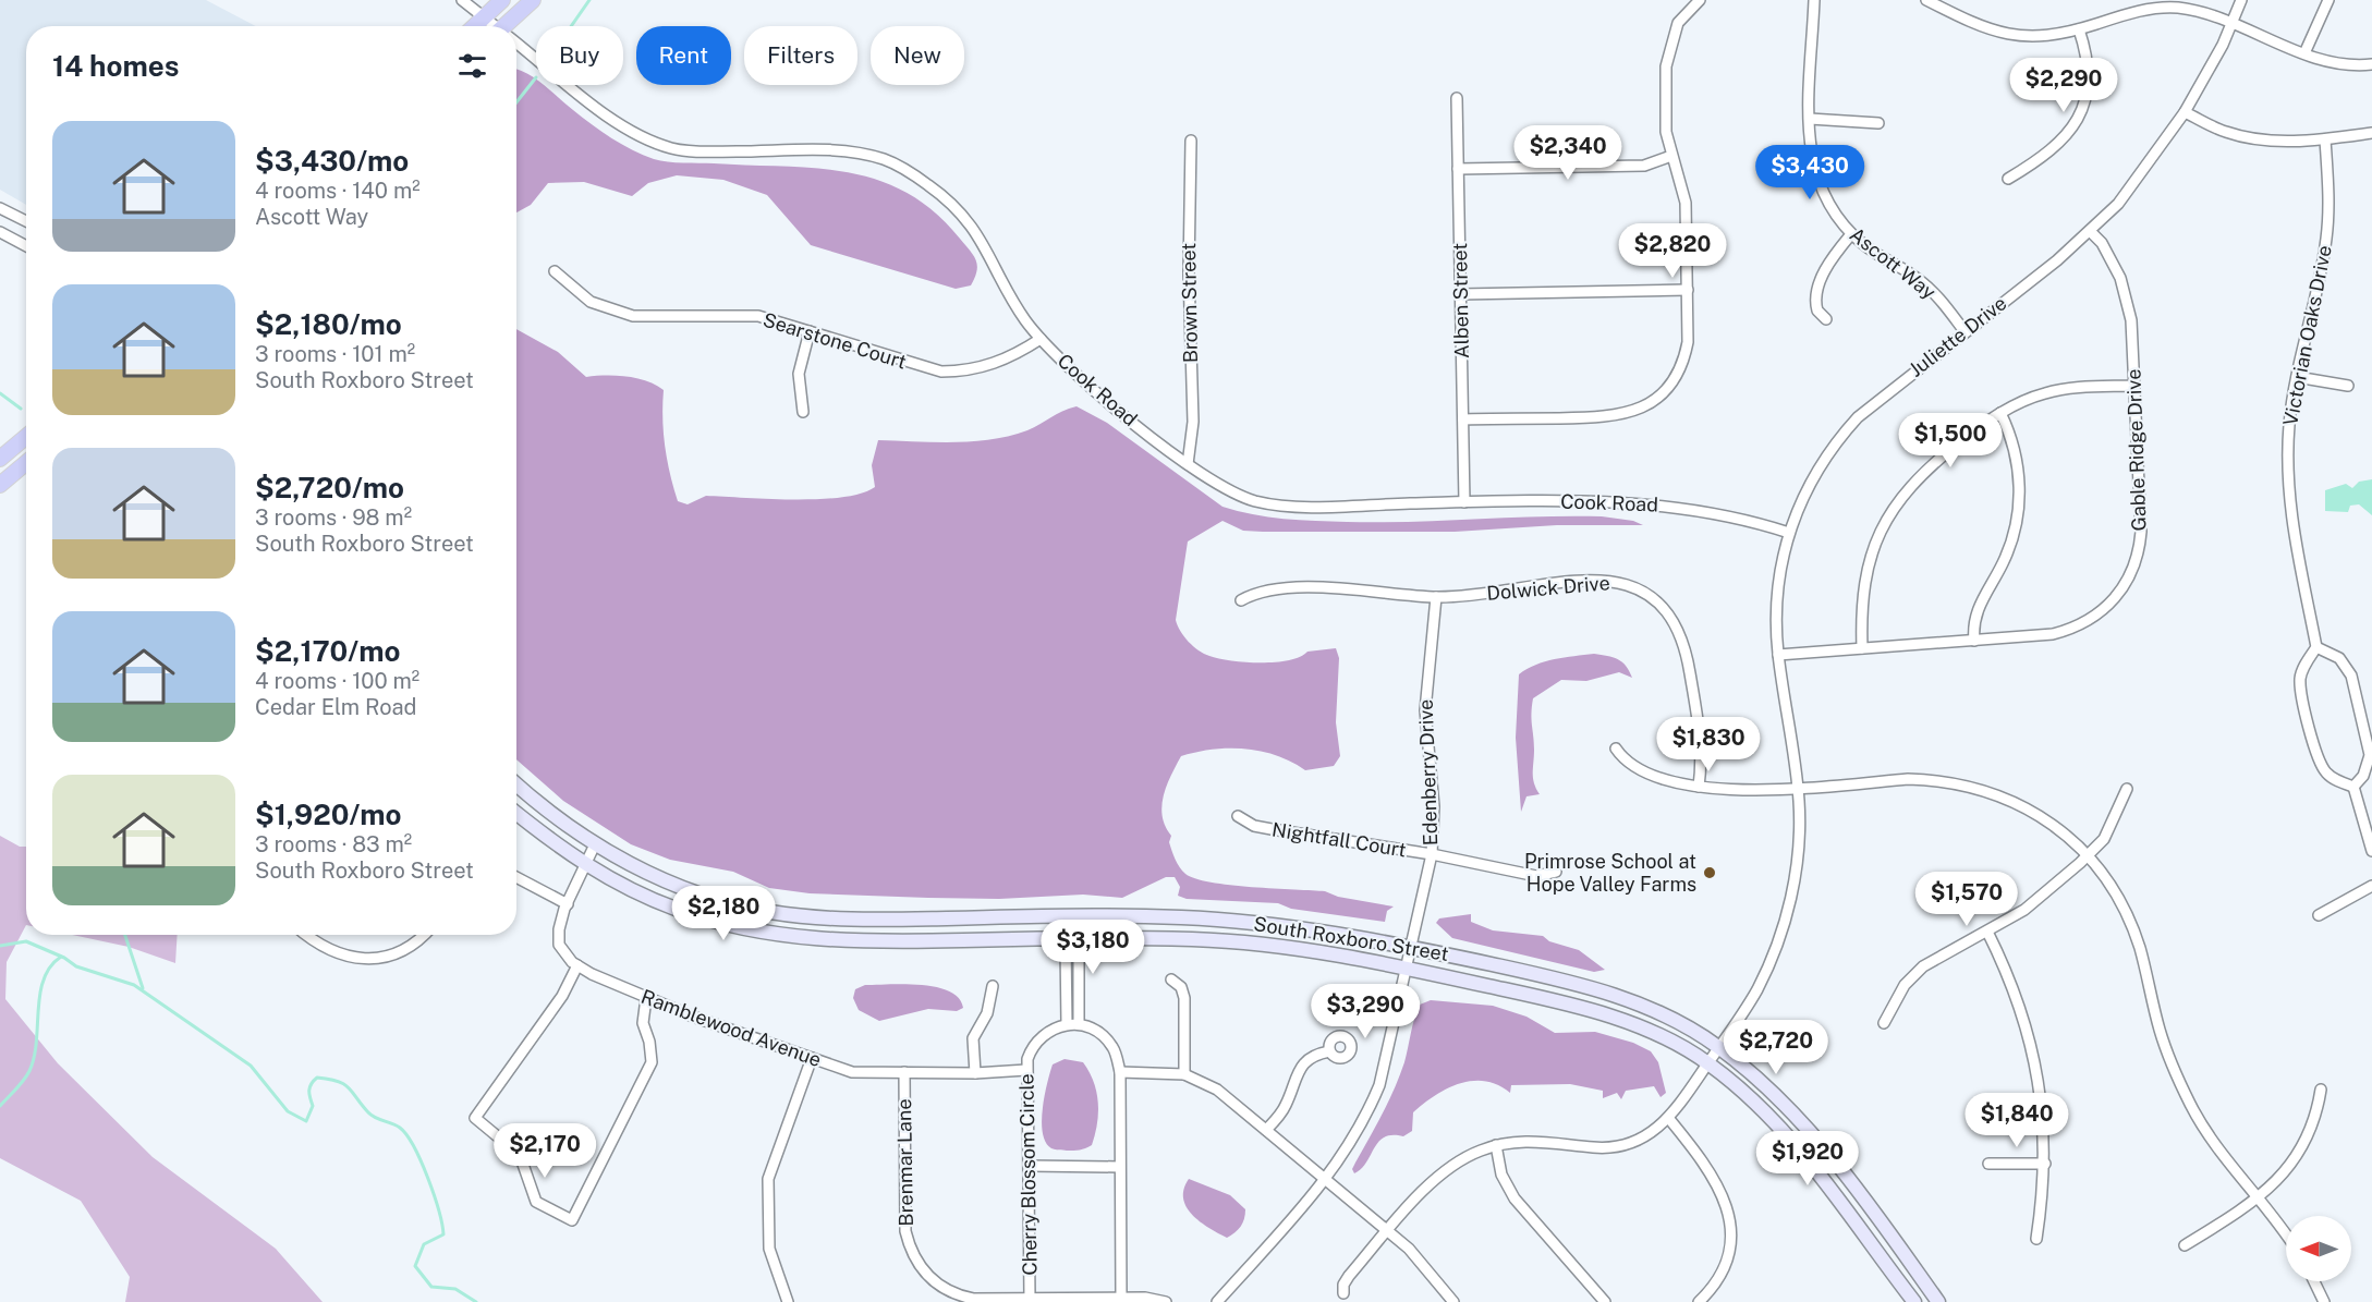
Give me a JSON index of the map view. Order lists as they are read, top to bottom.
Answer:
{
  "streets": {
    "street": [
      "Ascott Way",
      "Alben Street",
      "Brown Street",
      "Victorian Oaks Drive",
      "Juliette Drive",
      "Searstone Court",
      "Cook Road",
      "Gable Ridge Drive",
      "Dolwick Drive",
      "Edenberry Drive",
      "Nightfall Court",
      "South Roxboro Street",
      "Ramblewood Avenue",
      "Brenmar Lane",
      "Cherry Blossom Circle"
    ]
  },
  "crossings": [
    ["Ascott Way", "Juliette Drive"],
    ["Alben Street", "Cook Road"],
    ["Brown Street", "Cook Road"],
    ["Juliette Drive", "Cook Road"],
    ["Juliette Drive", "Gable Ridge Drive"],
    ["Juliette Drive", "South Roxboro Street"],
    ["Searstone Court", "Cook Road"],
    ["Dolwick Drive", "Edenberry Drive"],
    ["Edenberry Drive", "Nightfall Court"],
    ["Edenberry Drive", "South Roxboro Street"],
    ["South Roxboro Street", "Ramblewood Avenue"],
    ["Ramblewood Avenue", "Brenmar Lane"],
    ["Ramblewood Avenue", "Cherry Blossom Circle"],
    ["Brenmar Lane", "Cherry Blossom Circle"]
  ],
  "places": ["Primrose School at Hope Valley Farms"],
  "north": "left",
  "page": {
    "chip": [
      "Buy",
      "Rent",
      "Filters",
      "New"
    ],
    "heading": "14 homes",
    "price": [
      "$2,290",
      "$2,340",
      "$3,430",
      "$2,820",
      "$1,500",
      "$1,830",
      "$1,570",
      "$2,180",
      "$3,180",
      "$3,290",
      "$2,720",
      "$1,840",
      "$2,170",
      "$1,920"
    ],
    "list": [
      {
        "name": "$3,430/mo",
        "note": "4 rooms · 140 m² · Ascott Way"
      },
      {
        "name": "$2,180/mo",
        "note": "3 rooms · 101 m² · South Roxboro Street"
      },
      {
        "name": "$2,720/mo",
        "note": "3 rooms · 98 m² · South Roxboro Street"
      },
      {
        "name": "$2,170/mo",
        "note": "4 rooms · 100 m² · Cedar Elm Road"
      },
      {
        "name": "$1,920/mo",
        "note": "3 rooms · 83 m² · South Roxboro Street"
      }
    ]
  }
}
